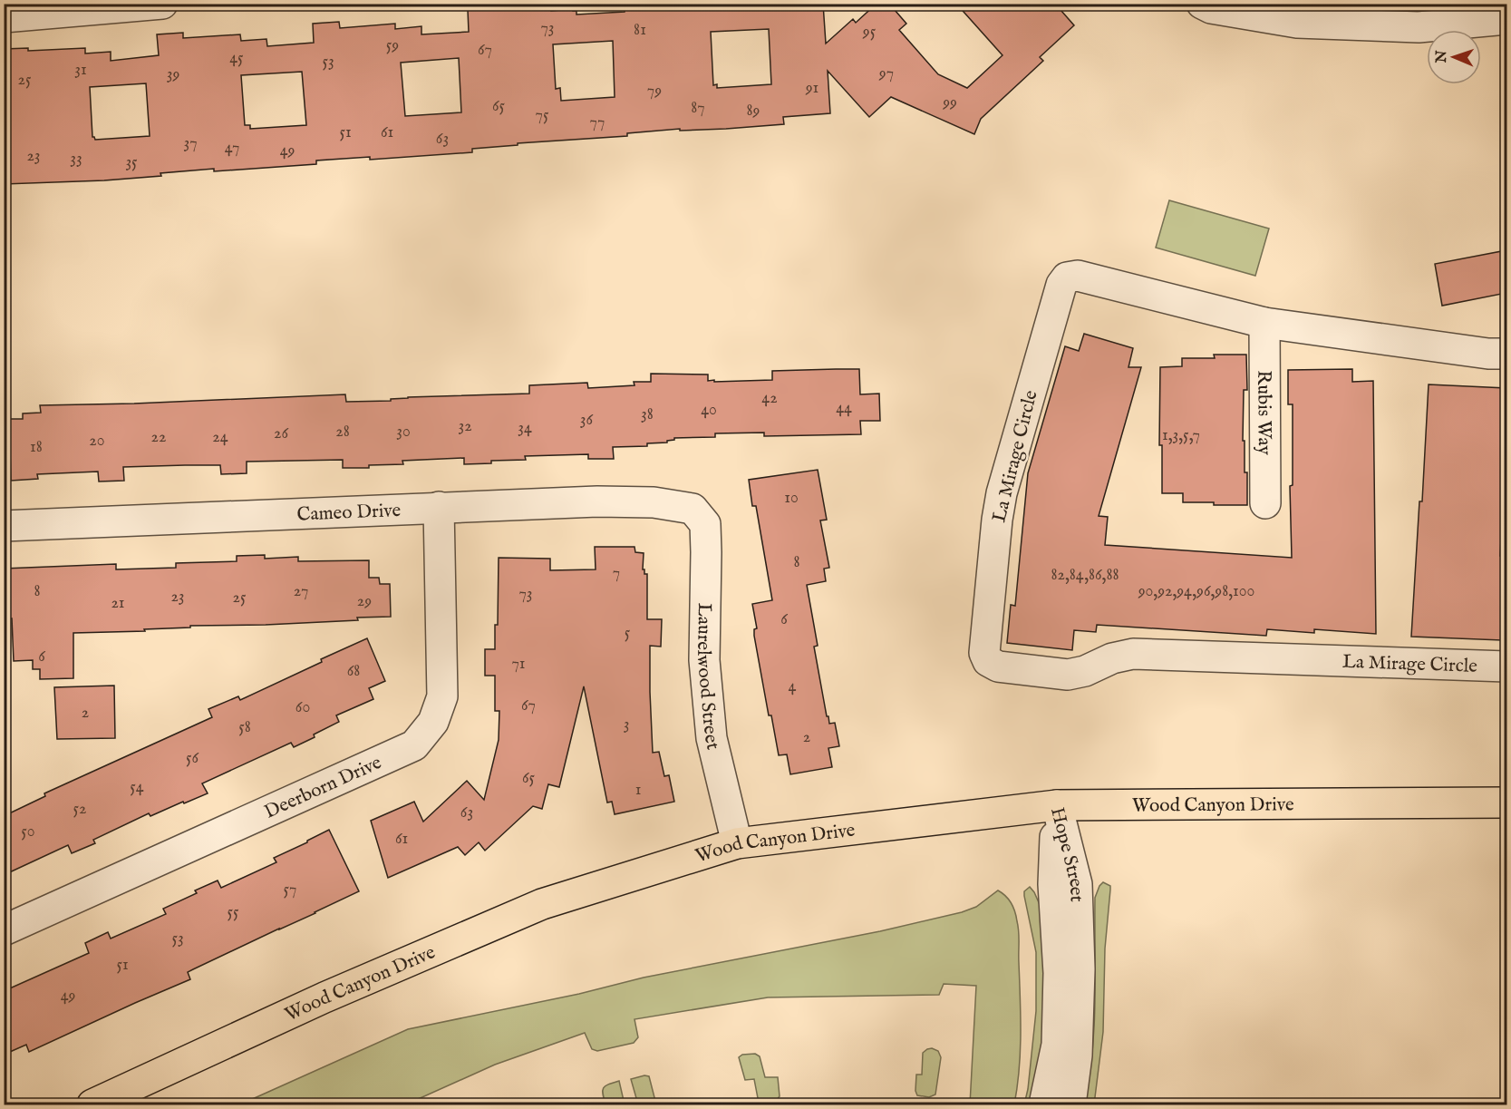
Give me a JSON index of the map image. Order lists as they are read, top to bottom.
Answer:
{
  "streets": {
    "main road": ["Wood Canyon Drive"],
    "street": [
      "Rubis Way",
      "La Mirage Circle",
      "Cameo Drive",
      "Laurelwood Street",
      "Deerborn Drive",
      "Hope Street"
    ]
  },
  "crossings": [
    ["Rubis Way", "La Mirage Circle"],
    ["Cameo Drive", "Laurelwood Street"],
    ["Cameo Drive", "Deerborn Drive"],
    ["Laurelwood Street", "Wood Canyon Drive"],
    ["Wood Canyon Drive", "Hope Street"]
  ],
  "house_numbers": [
    "73",
    "81",
    "95",
    "59",
    "67",
    "45",
    "53",
    "31",
    "97",
    "39",
    "25",
    "91",
    "79",
    "99",
    "65",
    "87",
    "89",
    "75",
    "77",
    "51",
    "61",
    "63",
    "37",
    "47",
    "49",
    "23",
    "33",
    "35",
    "42",
    "44",
    "40",
    "38",
    "36",
    "32",
    "34",
    "28",
    "30",
    "26",
    "1,3,5,7",
    "22",
    "24",
    "20",
    "18",
    "10",
    "8",
    "7",
    "82,84,86,88",
    "8",
    "27",
    "90,92,94,96,98,100",
    "73",
    "23",
    "25",
    "29",
    "21",
    "6",
    "5",
    "6",
    "71",
    "68",
    "4",
    "67",
    "60",
    "2",
    "3",
    "58",
    "2",
    "56",
    "65",
    "54",
    "1",
    "52",
    "63",
    "50",
    "61",
    "57",
    "55",
    "53",
    "51",
    "49"
  ],
  "north": "left"
}
